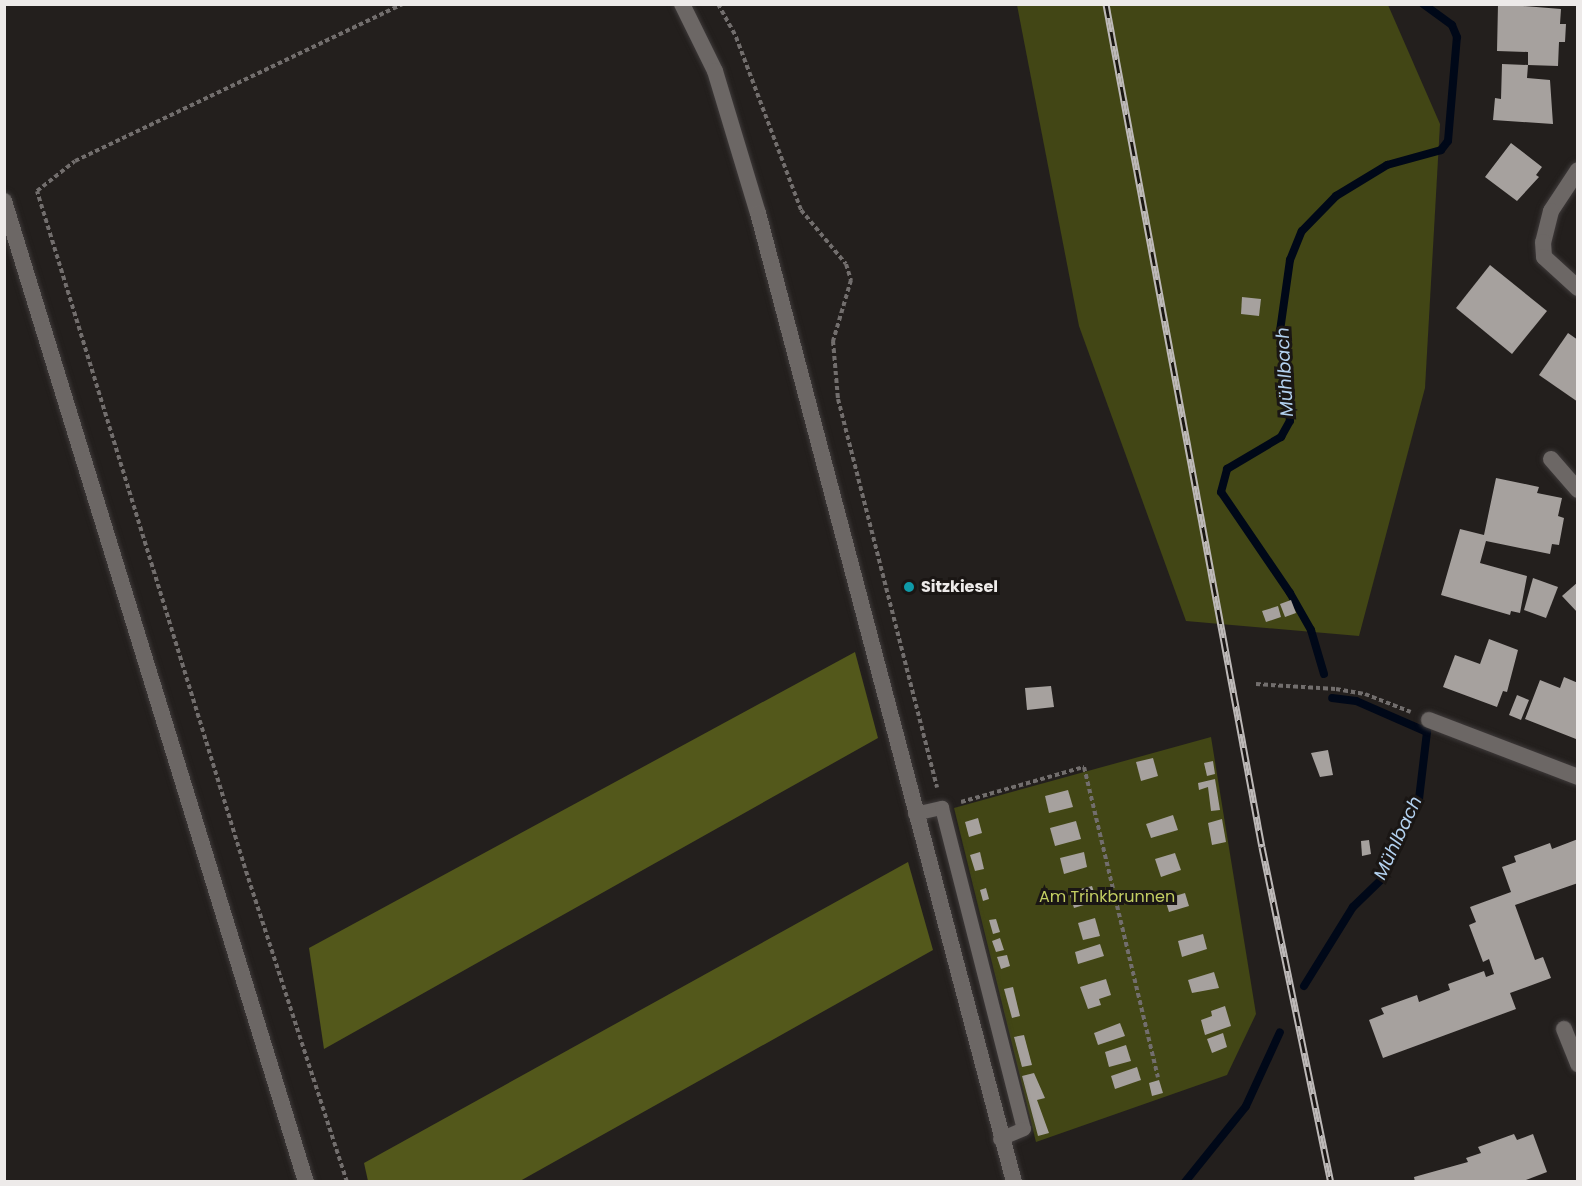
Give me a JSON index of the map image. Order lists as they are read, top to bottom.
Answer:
{
  "water": ["Mühlbach"],
  "parks": ["Am Trinkbrunnen"],
  "places": ["Sitzkiesel"]
}
